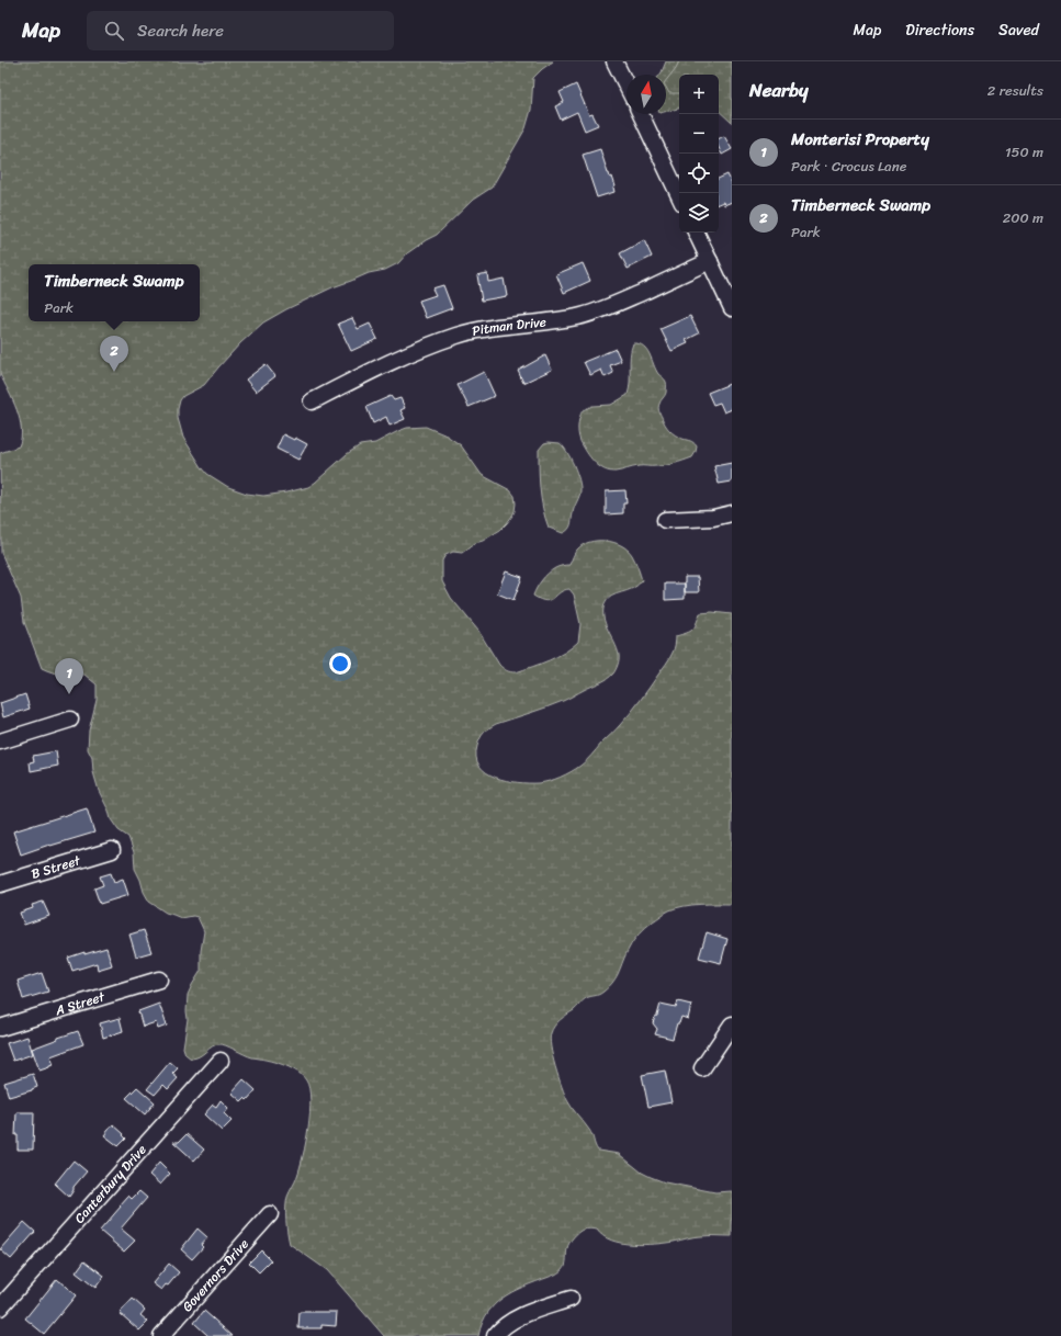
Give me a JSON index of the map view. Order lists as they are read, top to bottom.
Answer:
{
  "streets": {
    "street": [
      "Pitman Drive",
      "B Street",
      "A Street",
      "Canterbury Drive",
      "Governors Drive"
    ]
  },
  "north": "top",
  "page": {
    "header": "Map",
    "search": "Search here",
    "nav": ["Map", "Directions", "Saved"],
    "heading": ["Nearby", "2 results"],
    "map_buttons": ["+", "−"],
    "list": [
      {
        "mark": "1",
        "name": "Monterisi Property",
        "note": "Park · Crocus Lane",
        "value": "150 m"
      },
      {
        "mark": "2",
        "name": "Timberneck Swamp",
        "note": "Park",
        "value": "200 m"
      }
    ],
    "popup": ["Timberneck Swamp", "Park"],
    "pins": ["2", "1"]
  }
}
